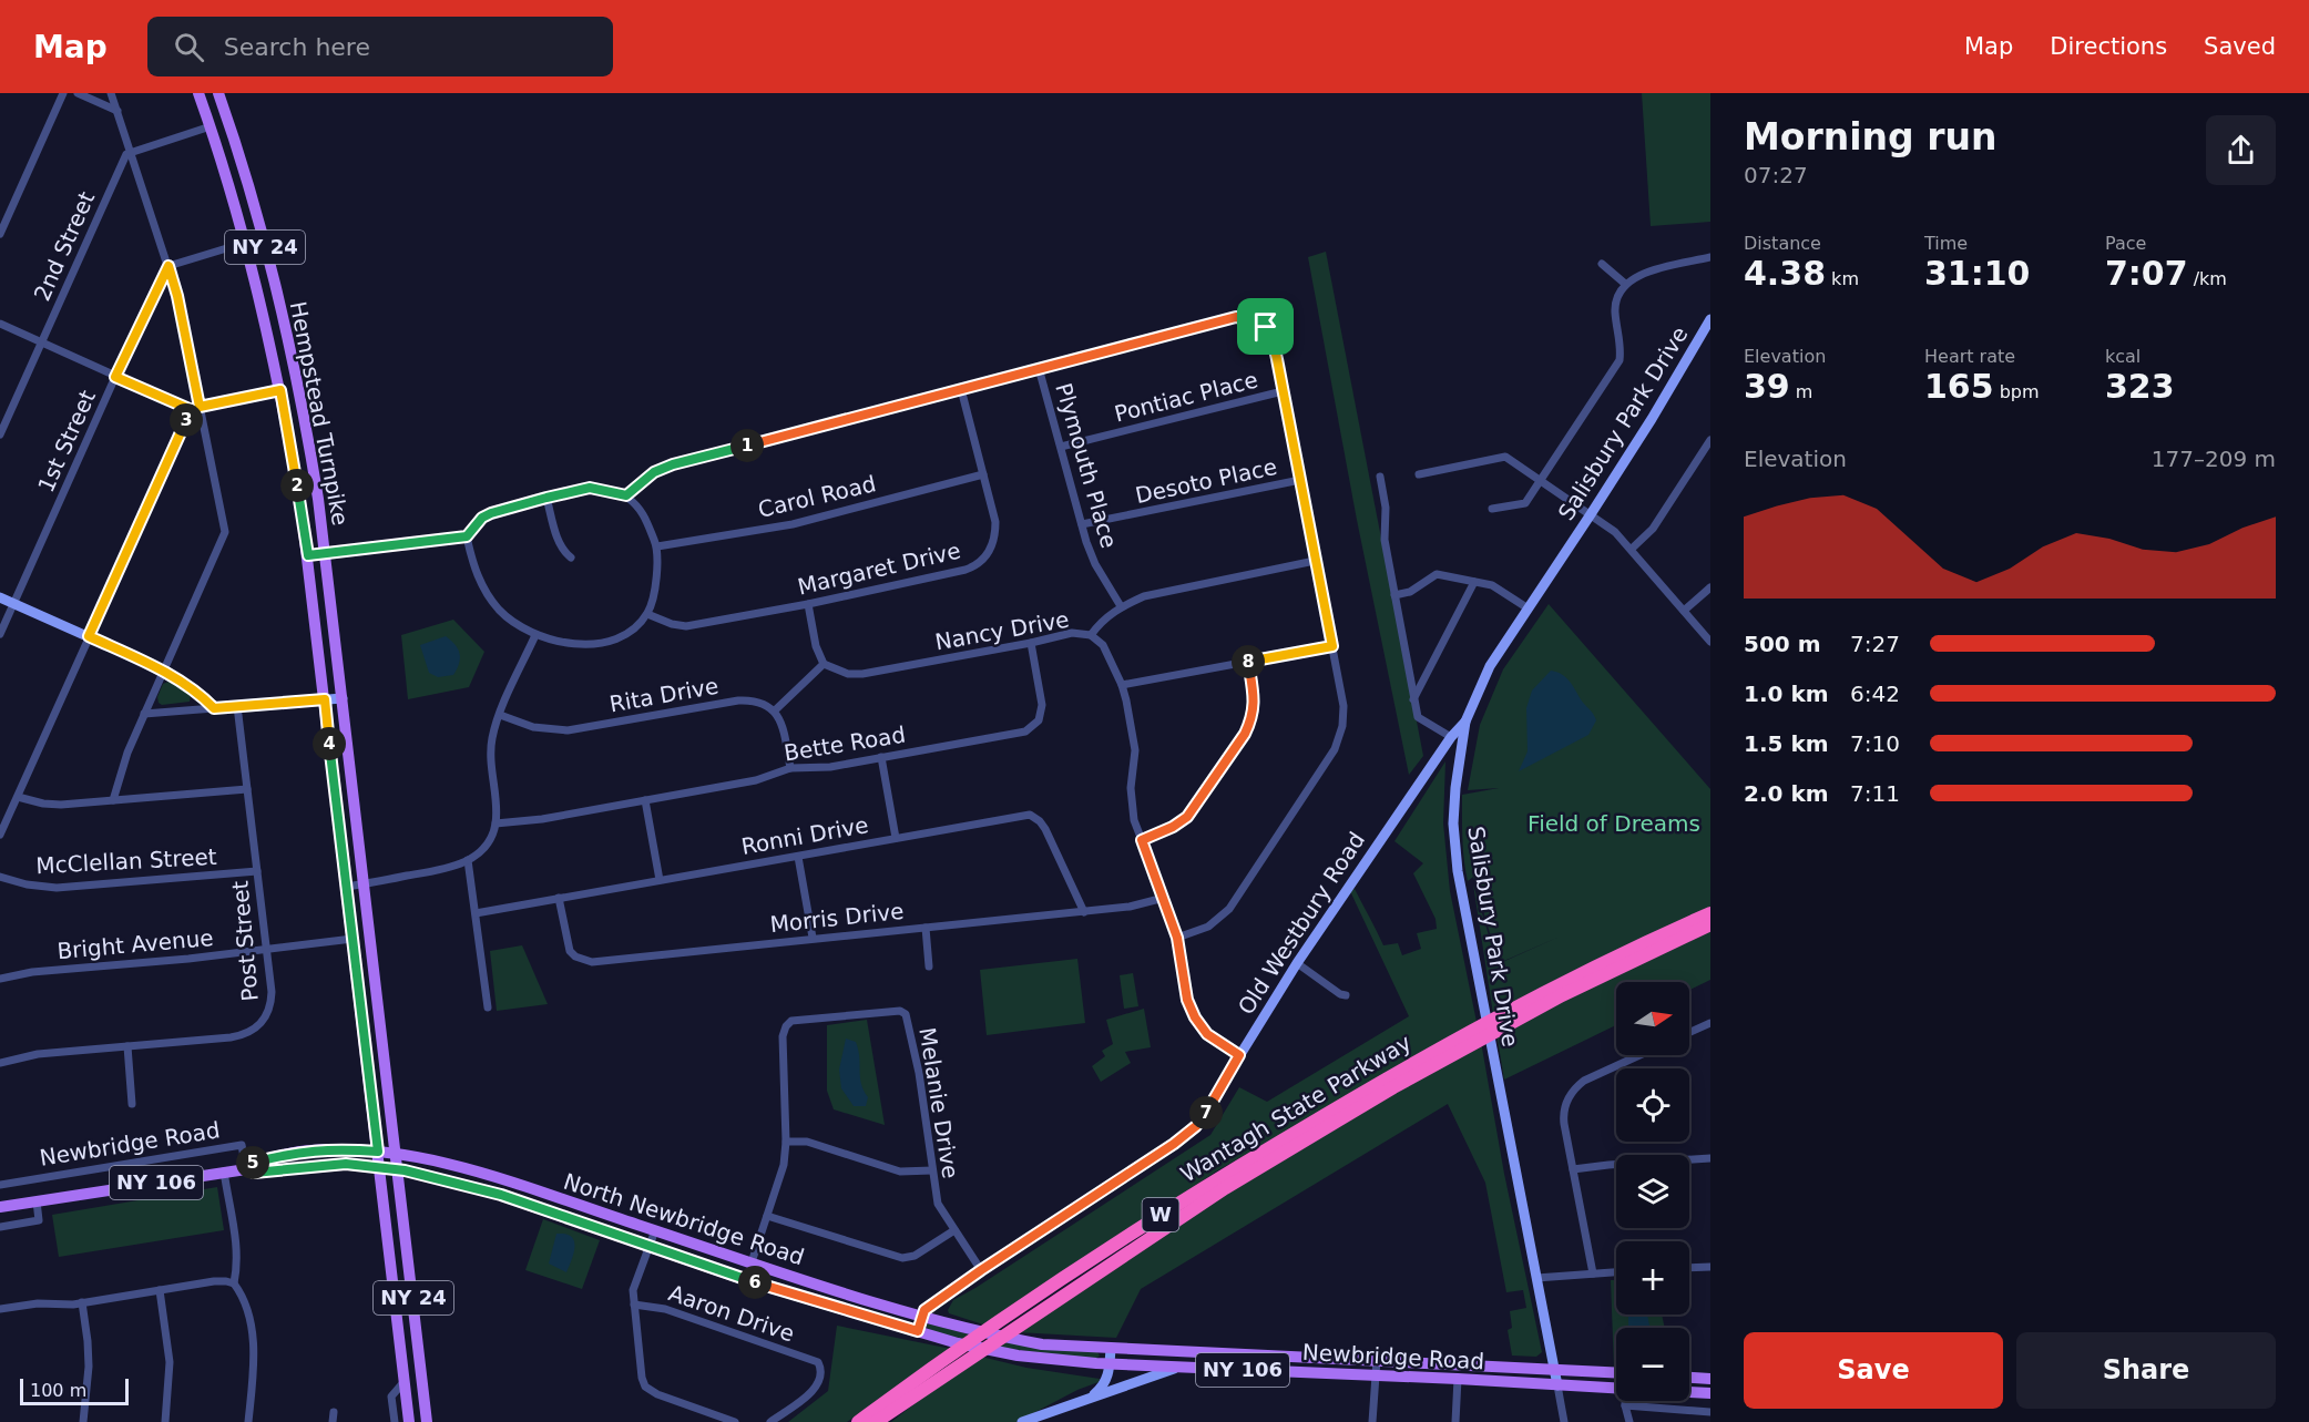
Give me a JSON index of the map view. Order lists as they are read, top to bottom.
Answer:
{
  "streets": {
    "highway": ["Wantagh State Parkway", "W"],
    "main road": [
      "NY 24",
      "Hempstead Turnpike",
      "Newbridge Road",
      "NY 106",
      "North Newbridge Road"
    ],
    "street": [
      "2nd Street",
      "Pontiac Place",
      "Salisbury Park Drive",
      "1st Street",
      "Plymouth Place",
      "Desoto Place",
      "Carol Road",
      "Margaret Drive",
      "Nancy Drive",
      "Rita Drive",
      "Bette Road",
      "Ronni Drive",
      "McClellan Street",
      "Morris Drive",
      "Old Westbury Road",
      "Post Street",
      "Bright Avenue",
      "Melanie Drive",
      "Aaron Drive"
    ]
  },
  "crossings": [
    ["Pontiac Place", "Plymouth Place"],
    ["Hempstead Turnpike", "Bright Avenue"],
    ["Hempstead Turnpike", "Newbridge Road"],
    ["Hempstead Turnpike", "North Newbridge Road"],
    ["Salisbury Park Drive", "Old Westbury Road"],
    ["Salisbury Park Drive", "Newbridge Road"],
    ["Plymouth Place", "Desoto Place"],
    ["Plymouth Place", "Nancy Drive"],
    ["Carol Road", "Margaret Drive"],
    ["Nancy Drive", "Bette Road"],
    ["Ronni Drive", "Morris Drive"],
    ["McClellan Street", "Post Street"],
    ["Old Westbury Road", "Melanie Drive"],
    ["Old Westbury Road", "North Newbridge Road"],
    ["Post Street", "Bright Avenue"],
    ["Melanie Drive", "North Newbridge Road"],
    ["Newbridge Road", "North Newbridge Road"]
  ],
  "parks": ["Field of Dreams"],
  "scale_bar": "100 m",
  "north": "right",
  "page": {
    "header": "Map",
    "search": "Search here",
    "nav": ["Map", "Directions", "Saved"],
    "heading": ["Morning run", "07:27"],
    "stats": [
      ["Distance", "4.38 km"],
      ["Time", "31:10"],
      ["Pace", "7:07 /km"],
      ["Elevation", "39 m"],
      ["Heart rate", "165 bpm"],
      ["kcal", "323"]
    ],
    "pins": [
      "3",
      "1",
      "2",
      "8",
      "4",
      "7",
      "5",
      "6"
    ],
    "chart": ["Elevation", "177–209 m"],
    "list": [
      {
        "name": "500 m",
        "note": "7:27"
      },
      {
        "name": "1.0 km",
        "note": "6:42"
      },
      {
        "name": "1.5 km",
        "note": "7:10"
      },
      {
        "name": "2.0 km",
        "note": "7:11"
      }
    ],
    "map_buttons": ["+", "−"],
    "buttons": ["Save", "Share"],
    "scale": "100 m"
  }
}
